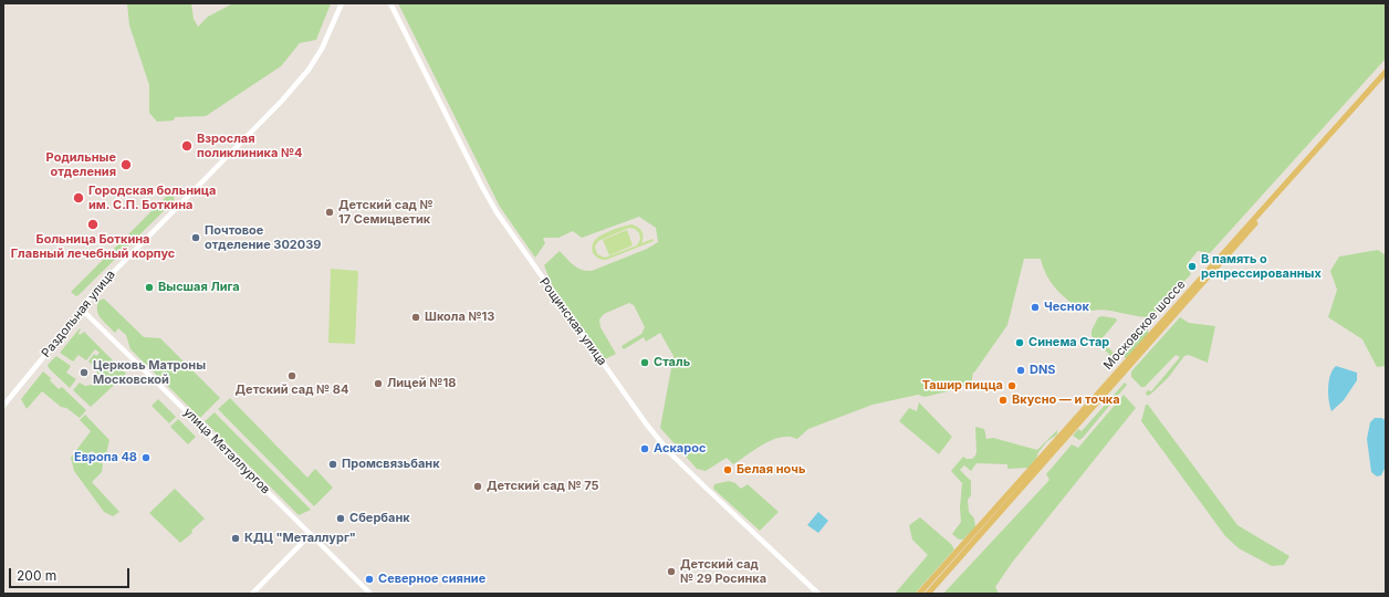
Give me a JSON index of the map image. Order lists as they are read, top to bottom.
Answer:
{
  "streets": {
    "main road": [
      "Раздольная улица",
      "Рощинская улица",
      "Московское шоссе",
      "улица Металлургов"
    ]
  },
  "crossings": [
    ["Раздольная улица", "улица Металлургов"]
  ],
  "places": [
    "Взрослая поликлиника №4",
    "Родильные отделения",
    "Городская больница им. С.П. Боткина",
    "Детский сад № 17 Семицветик",
    "Больница Боткина Главный лечебный корпус",
    "Почтовое отделение 302039",
    "В память о репрессированных",
    "Высшая Лига",
    "Чеснок",
    "Школа №13",
    "Синема Стар",
    "Сталь",
    "DNS",
    "Церковь Матроны Московской",
    "Детский сад № 84",
    "Лицей №18",
    "Ташир пицца",
    "Вкусно — и точка",
    "Аскарос",
    "Европа 48",
    "Промсвязьбанк",
    "Белая ночь",
    "Детский сад № 75",
    "Сбербанк",
    "КДЦ \"Металлург\"",
    "Детский сад № 29 Росинка",
    "Северное сияние"
  ],
  "scale_bar": "200 m"
}
